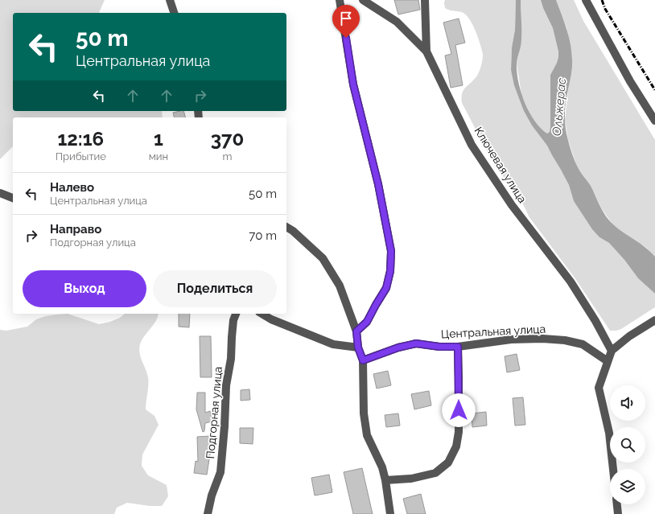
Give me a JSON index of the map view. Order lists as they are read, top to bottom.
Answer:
{
  "streets": {
    "street": ["Ключевая улица", "Центральная улица", "Подгорная улица"]
  },
  "water": ["Ольжерас"],
  "page": {
    "turn": ["50 m", "Центральная улица"],
    "eta": [
      "12:16",
      "Прибытие",
      "1",
      "мин",
      "370",
      "m"
    ],
    "list": [
      {
        "name": "Налево",
        "note": "Центральная улица",
        "value": "50 m"
      },
      {
        "name": "Направо",
        "note": "Подгорная улица",
        "value": "70 m"
      }
    ],
    "buttons": ["Выход", "Поделиться"]
  }
}
